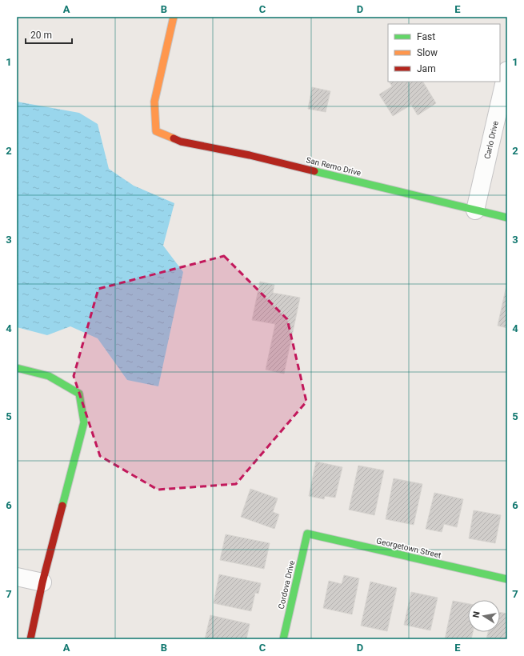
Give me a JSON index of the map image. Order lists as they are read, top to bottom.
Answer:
{
  "streets": {
    "street": [
      "Carlo Drive",
      "San Remo Drive",
      "Georgetown Street",
      "Cordova Drive"
    ]
  },
  "crossings": [
    ["Carlo Drive", "San Remo Drive"],
    ["Georgetown Street", "Cordova Drive"]
  ],
  "legend": ["Fast", "Slow", "Jam"],
  "scale_bar": "20 m",
  "north": "left",
  "grid": {
    "columns": [
      "A",
      "B",
      "C",
      "D",
      "E"
    ],
    "rows": [
      "1",
      "2",
      "3",
      "4",
      "5",
      "6",
      "7"
    ]
  }
}
